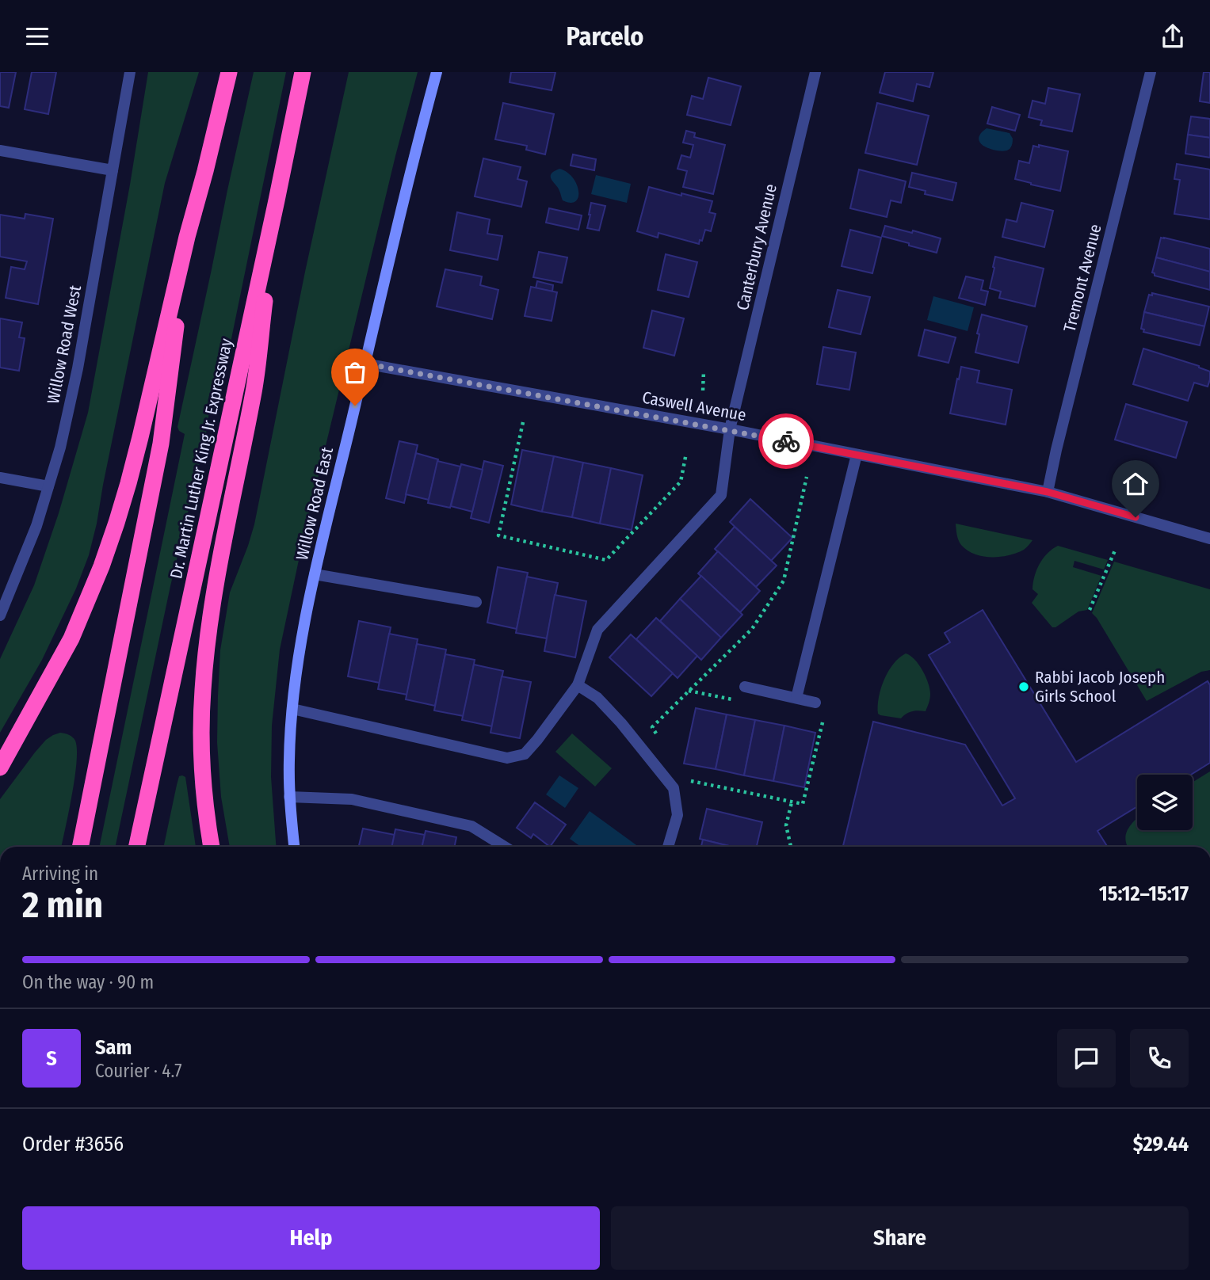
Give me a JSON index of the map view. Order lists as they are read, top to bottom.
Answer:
{
  "streets": {
    "highway": ["Dr. Martin Luther King Jr. Expressway"],
    "main road": ["Willow Road East"],
    "street": [
      "Canterbury Avenue",
      "Tremont Avenue",
      "Willow Road West",
      "Caswell Avenue"
    ]
  },
  "crossings": [
    ["Canterbury Avenue", "Caswell Avenue"],
    ["Canterbury Avenue", "Willow Road East"],
    ["Tremont Avenue", "Caswell Avenue"],
    ["Caswell Avenue", "Willow Road East"]
  ],
  "places": ["Rabbi Jacob Joseph Girls School"],
  "page": {
    "header": "Parcelo",
    "heading": ["2 min", "Arriving in", "15:12–15:17"],
    "panel": [
      "Sam",
      "Courier · 4.7",
      "Order #3656",
      "$29.44"
    ],
    "bar": "On the way · 90 m",
    "round": "S",
    "buttons": ["Help", "Share"]
  }
}
